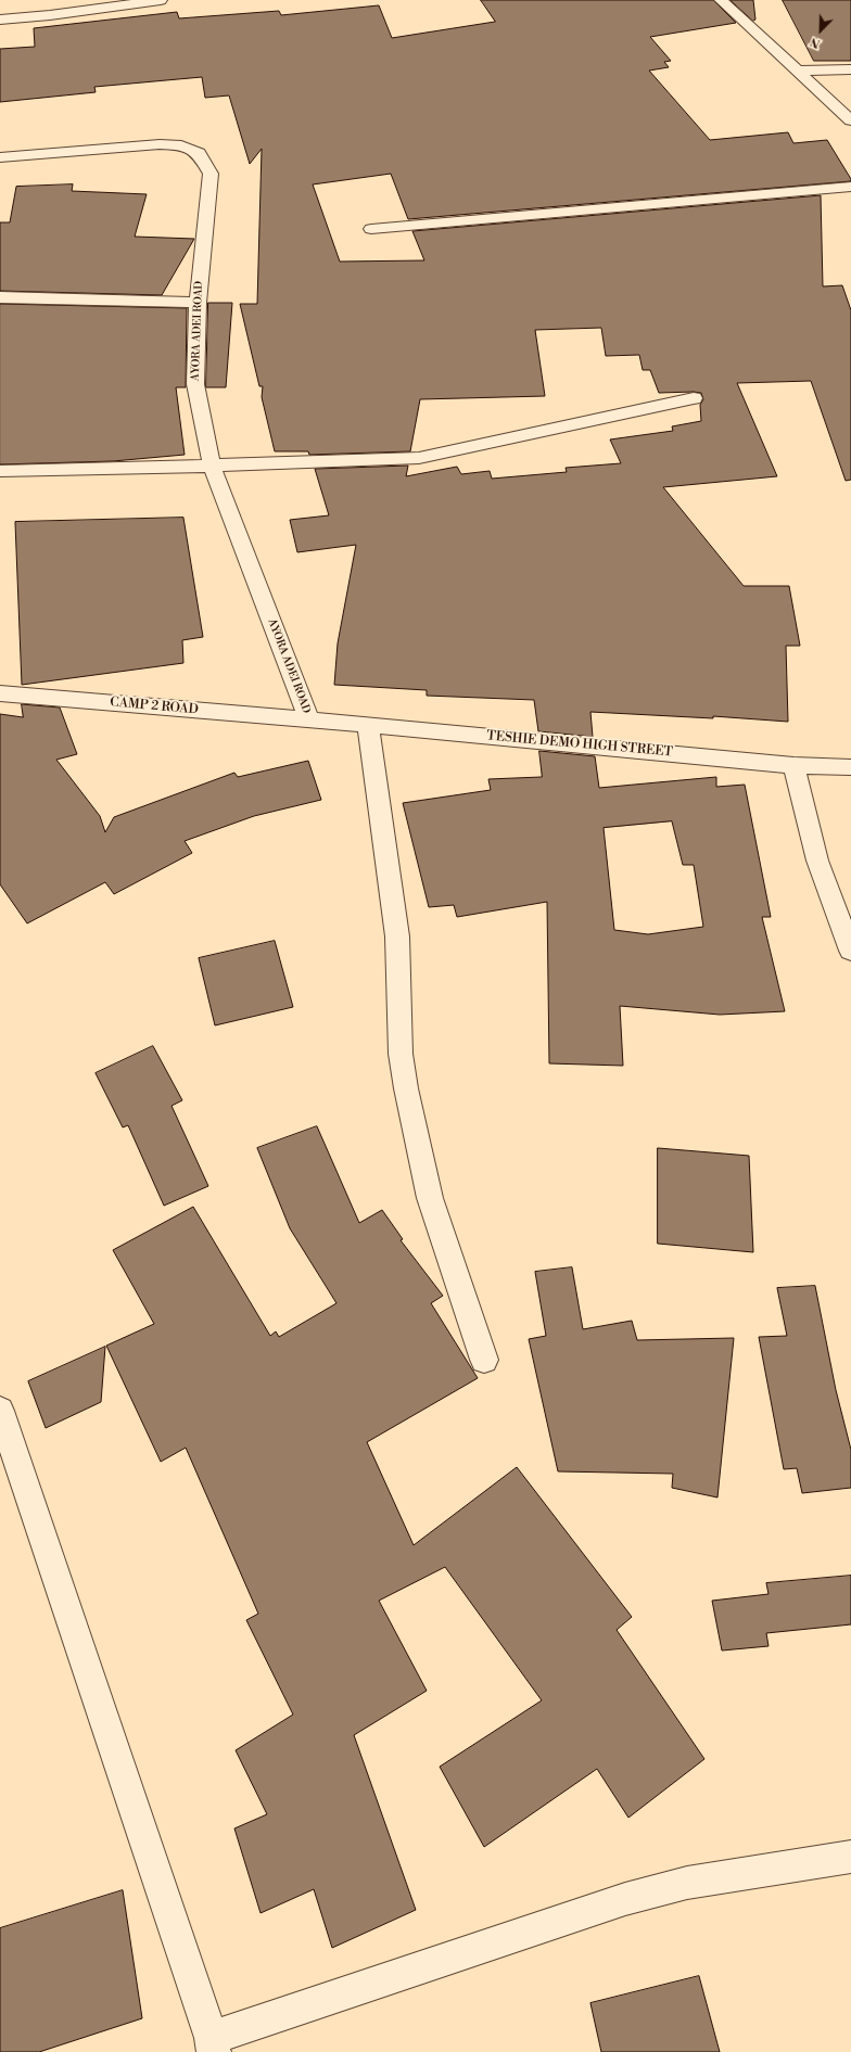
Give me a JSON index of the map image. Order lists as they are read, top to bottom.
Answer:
{
  "streets": {
    "street": ["AYORA ADEI ROAD", "CAMP 2 ROAD", "TESHIE DEMO HIGH STREET"]
  },
  "crossings": [
    ["AYORA ADEI ROAD", "CAMP 2 ROAD"],
    ["AYORA ADEI ROAD", "TESHIE DEMO HIGH STREET"],
    ["CAMP 2 ROAD", "TESHIE DEMO HIGH STREET"]
  ],
  "north": "bottom left"
}
